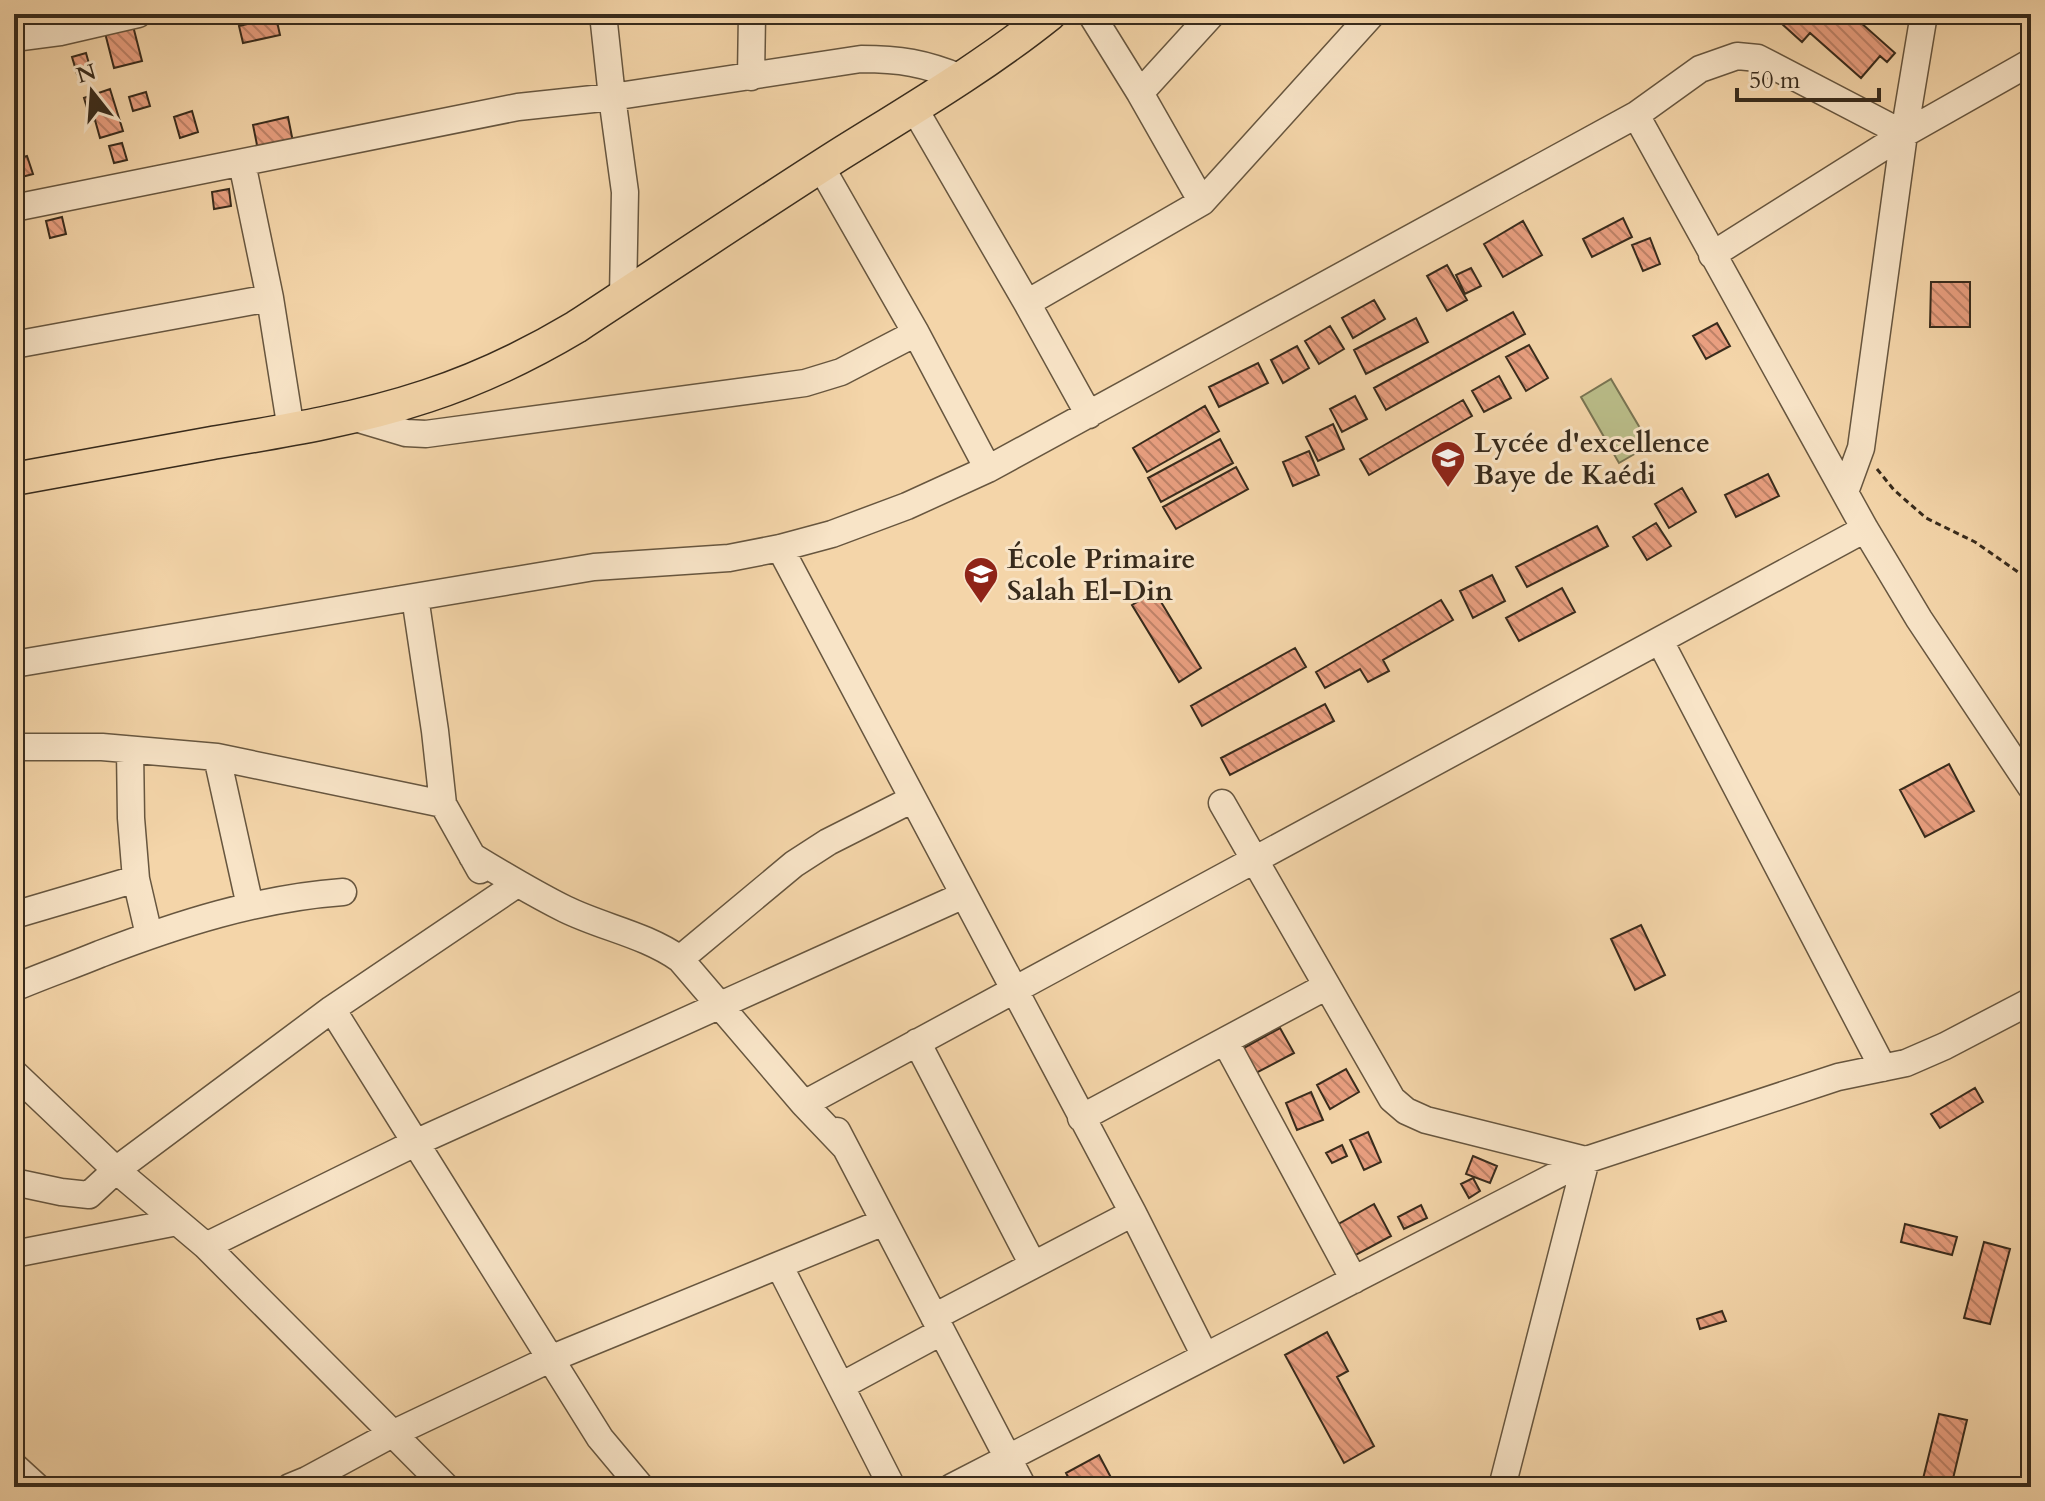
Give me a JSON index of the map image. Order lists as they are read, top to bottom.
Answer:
{
  "places": {
    "school or university": ["Lycée d'excellence Baye de Kaédi", "École Primaire Salah El-Din"]
  },
  "scale_bar": "50 m",
  "north": "top"
}
